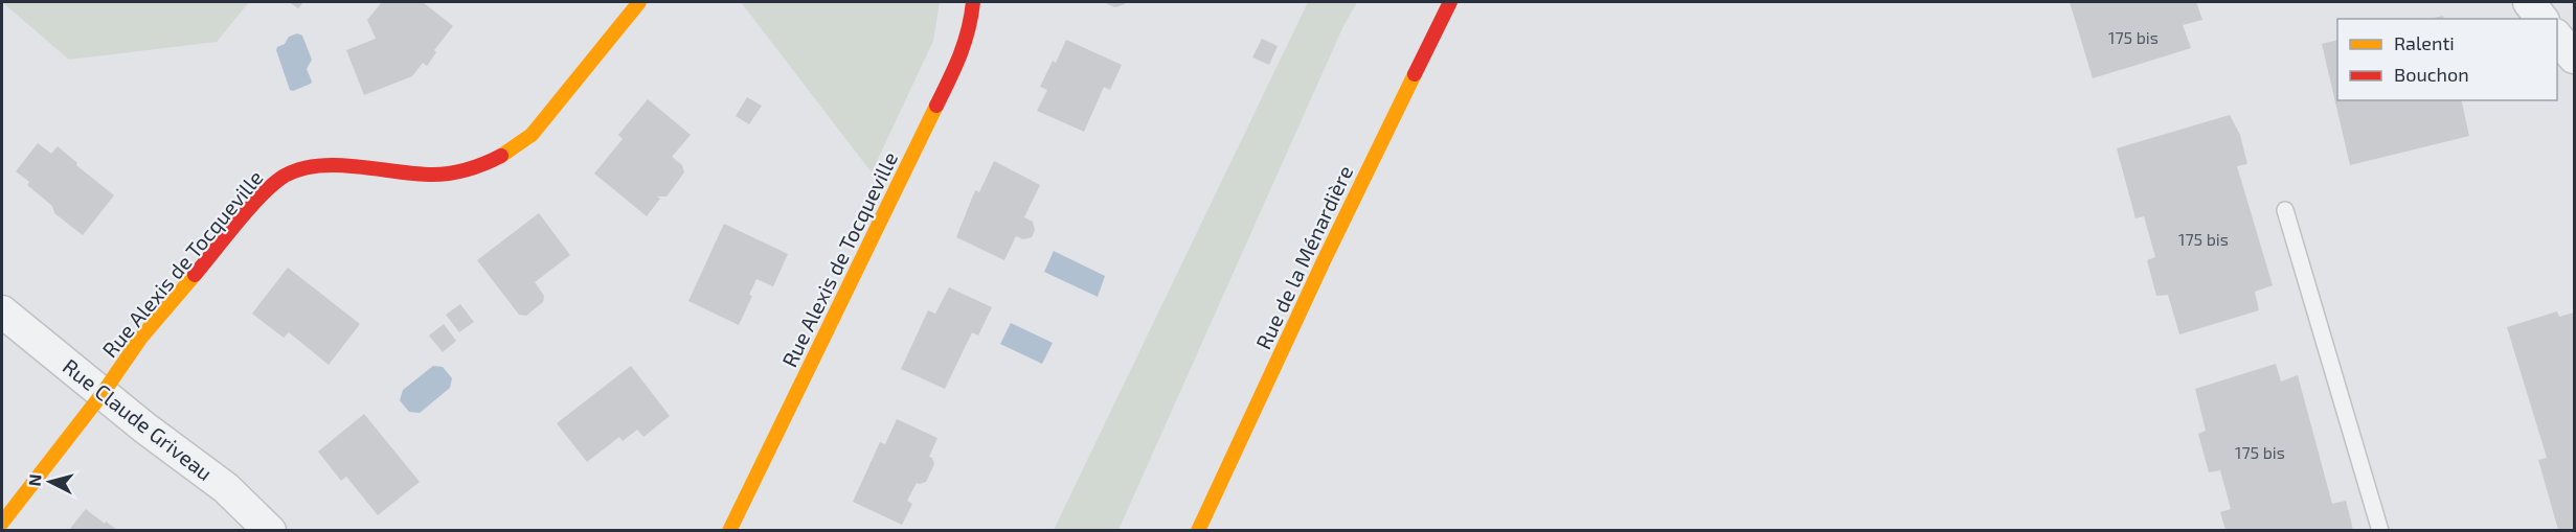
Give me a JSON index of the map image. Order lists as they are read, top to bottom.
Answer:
{
  "streets": {
    "street": ["Rue de la Ménardière", "Rue Alexis de Tocqueville", "Rue Claude Griveau"]
  },
  "crossings": [
    ["Rue Alexis de Tocqueville", "Rue Claude Griveau"]
  ],
  "house_numbers": ["175 bis", "175 bis", "175 bis"],
  "legend": ["Ralenti", "Bouchon"],
  "north": "left"
}
